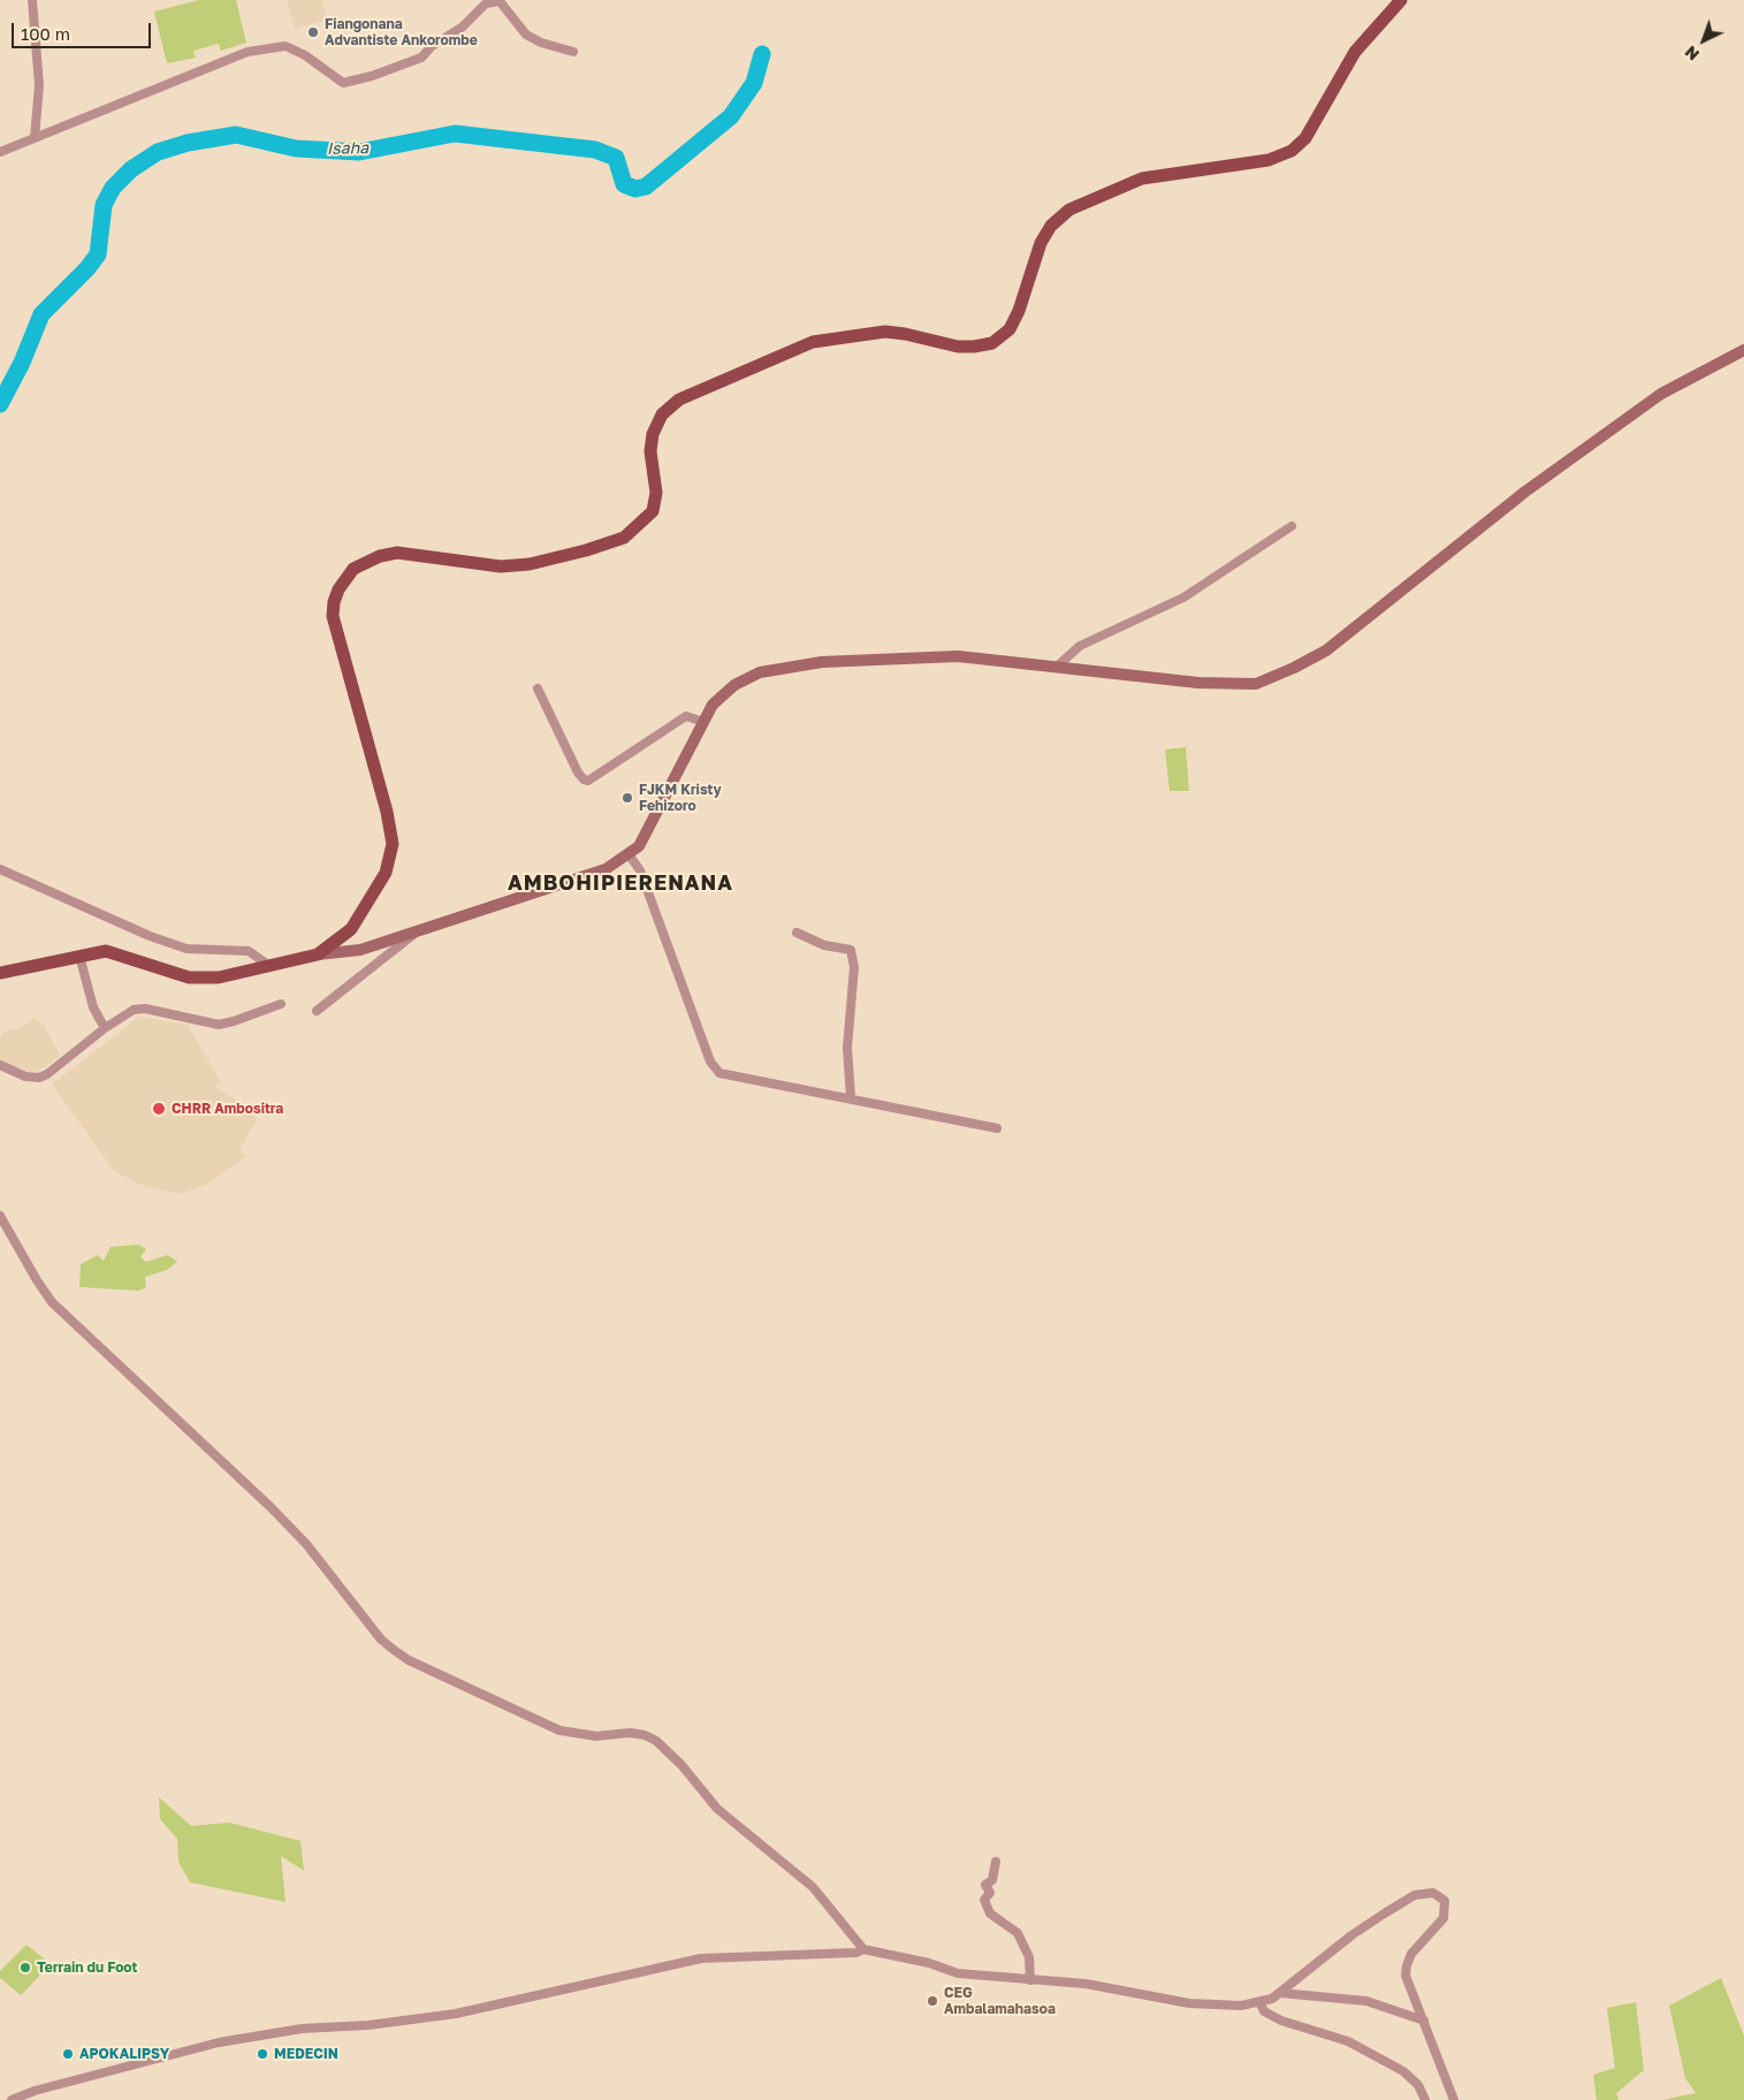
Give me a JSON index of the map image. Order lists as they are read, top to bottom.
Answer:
{
  "districts": ["AMBOHIPIERENANA"],
  "water": ["Isaha"],
  "places": [
    "Fiangonana Advantiste Ankorombe",
    "FJKM Kristy Fehizoro",
    "CHRR Ambositra",
    "Terrain du Foot",
    "CEG Ambalamahasoa",
    "APOKALIPSY",
    "MEDECIN"
  ],
  "scale_bar": "100 m",
  "north": "bottom left"
}
